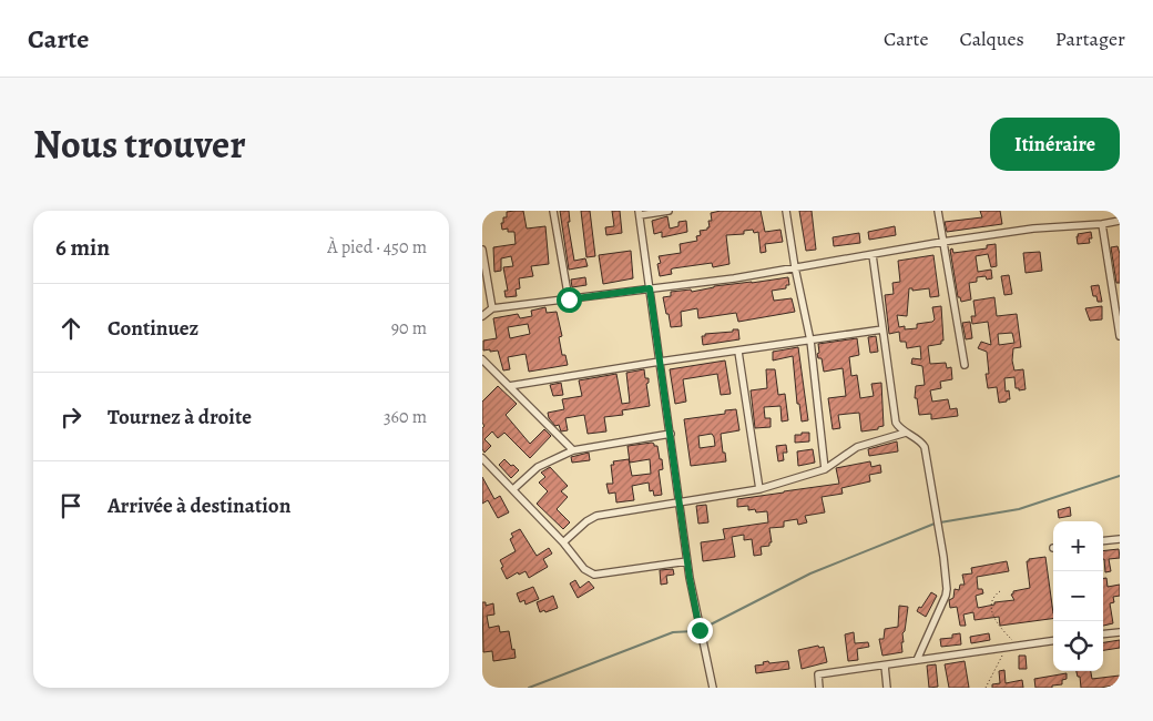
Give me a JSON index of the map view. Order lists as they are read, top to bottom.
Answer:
{
  "page": {
    "header": "Carte",
    "nav": ["Carte", "Calques", "Partager"],
    "title": "Nous trouver",
    "buttons": "Itinéraire",
    "heading": ["6 min", "À pied · 450 m"],
    "list": [
      ["Continuez", "90 m"],
      ["Tournez à droite", "360 m"],
      "Arrivée à destination"
    ],
    "map_buttons": ["+", "−"]
  }
}
